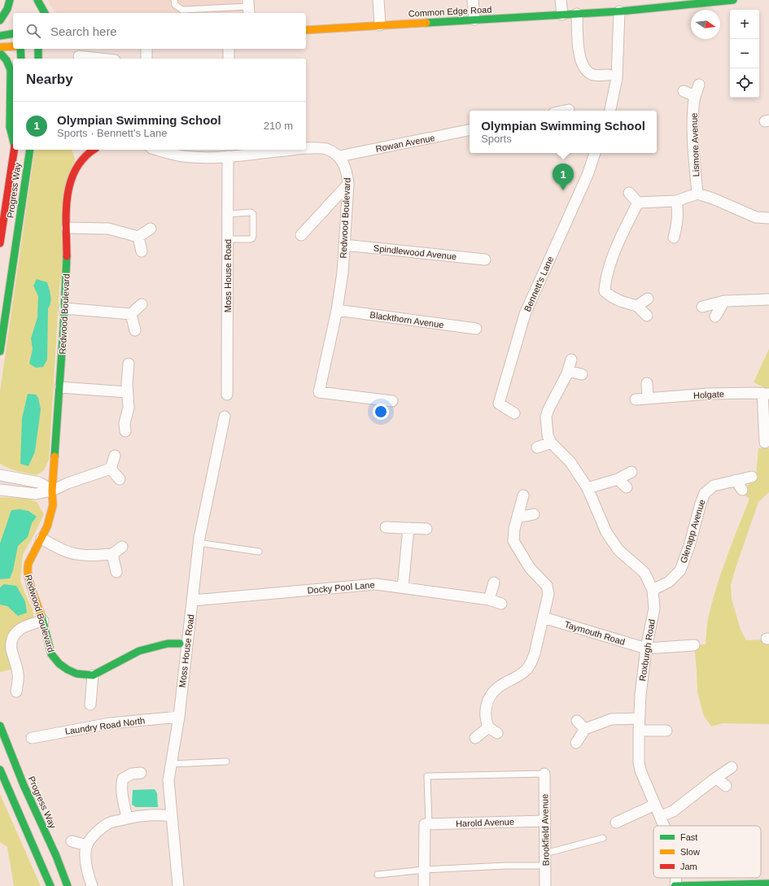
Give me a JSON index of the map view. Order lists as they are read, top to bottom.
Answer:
{
  "streets": {
    "main road": ["Common Edge Road", "Progress Way", "Redwood Boulevard"],
    "street": [
      "Rowan Avenue",
      "Lismore Avenue",
      "Spindlewood Avenue",
      "Moss House Road",
      "Bennett's Lane",
      "Blackthorn Avenue",
      "Holgate",
      "Glenapp Avenue",
      "Docky Pool Lane",
      "Taymouth Road",
      "Roxburgh Road",
      "Laundry Road North",
      "Harold Avenue",
      "Brookfield Avenue"
    ]
  },
  "crossings": [
    ["Rowan Avenue", "Redwood Boulevard"],
    ["Redwood Boulevard", "Spindlewood Avenue"],
    ["Redwood Boulevard", "Blackthorn Avenue"],
    ["Moss House Road", "Docky Pool Lane"],
    ["Moss House Road", "Laundry Road North"],
    ["Glenapp Avenue", "Roxburgh Road"],
    ["Taymouth Road", "Roxburgh Road"],
    ["Harold Avenue", "Brookfield Avenue"]
  ],
  "legend": ["Fast", "Slow", "Jam"],
  "north": "right",
  "page": {
    "map_buttons": ["+", "−"],
    "search": "Search here",
    "heading": "Nearby",
    "list": [
      {
        "mark": "1",
        "name": "Olympian Swimming School",
        "note": "Sports · Bennett's Lane",
        "value": "210 m"
      }
    ],
    "popup": ["Olympian Swimming School", "Sports"],
    "pins": "1"
  }
}
